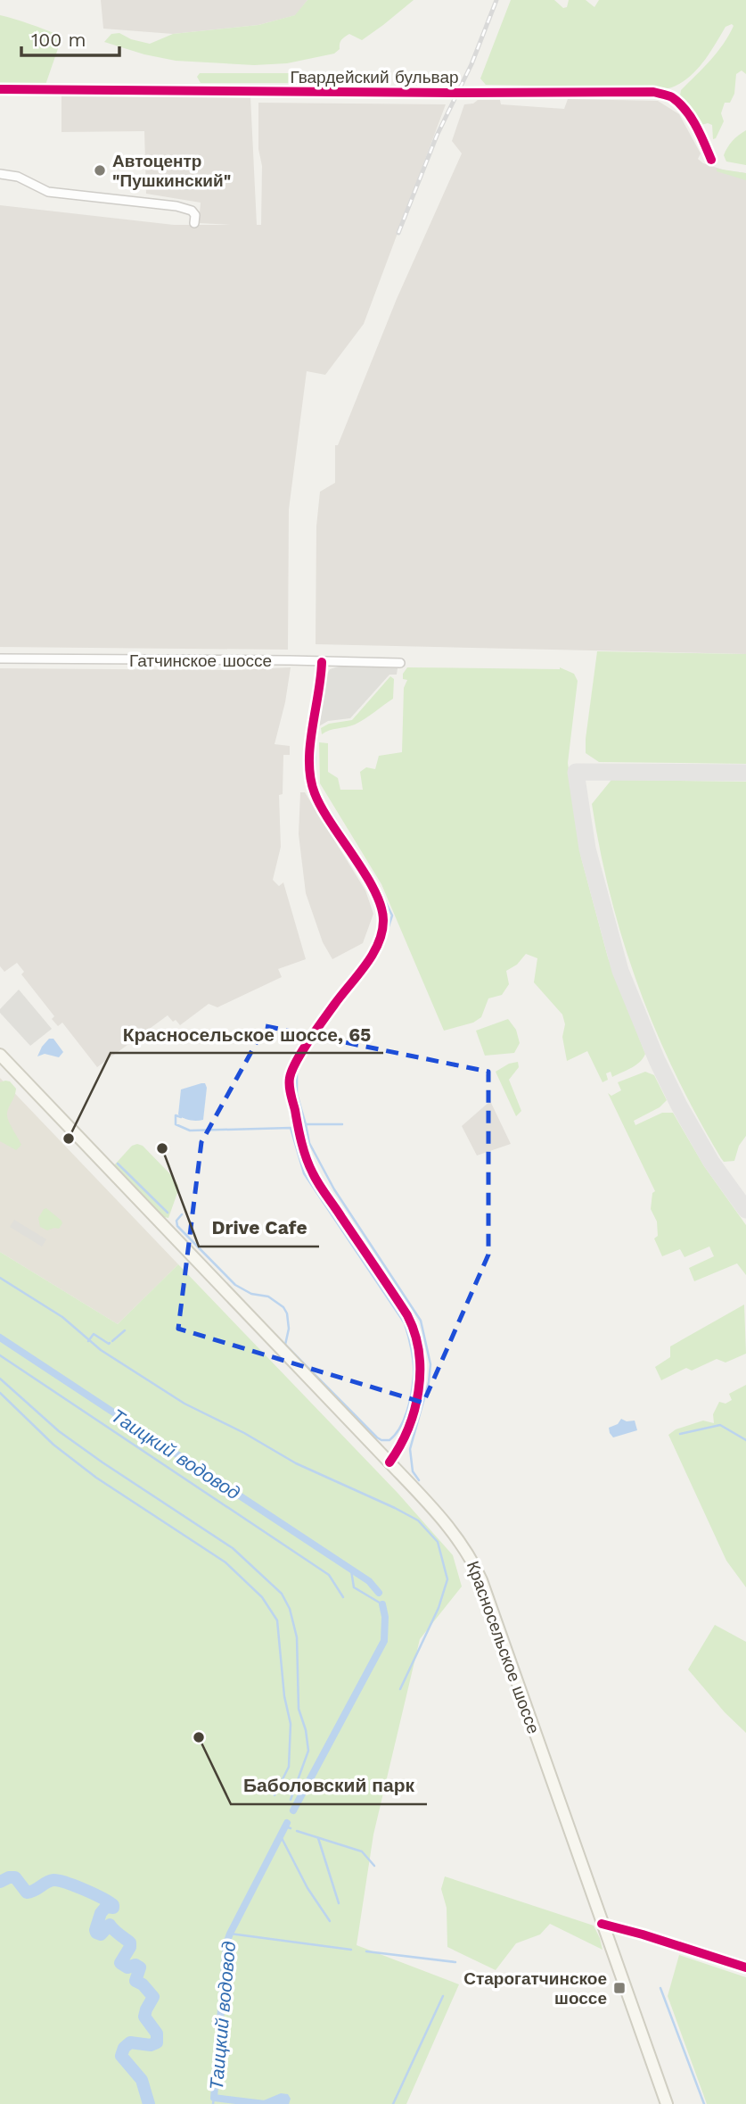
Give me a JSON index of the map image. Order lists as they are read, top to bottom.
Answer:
{
  "streets": {
    "main road": ["Красносельское шоссе"],
    "street": ["Гвардейский бульвар", "Гатчинское шоссе"]
  },
  "water": ["Таицкий водовод"],
  "places": {
    "other": [
      "Автоцентр \"Пушкинский\"",
      "Красносельское шоссе, 65",
      "Drive Cafe",
      "Баболовский парк"
    ],
    "transit": ["Старогатчинское шоссе"]
  },
  "scale_bar": "100 m"
}
